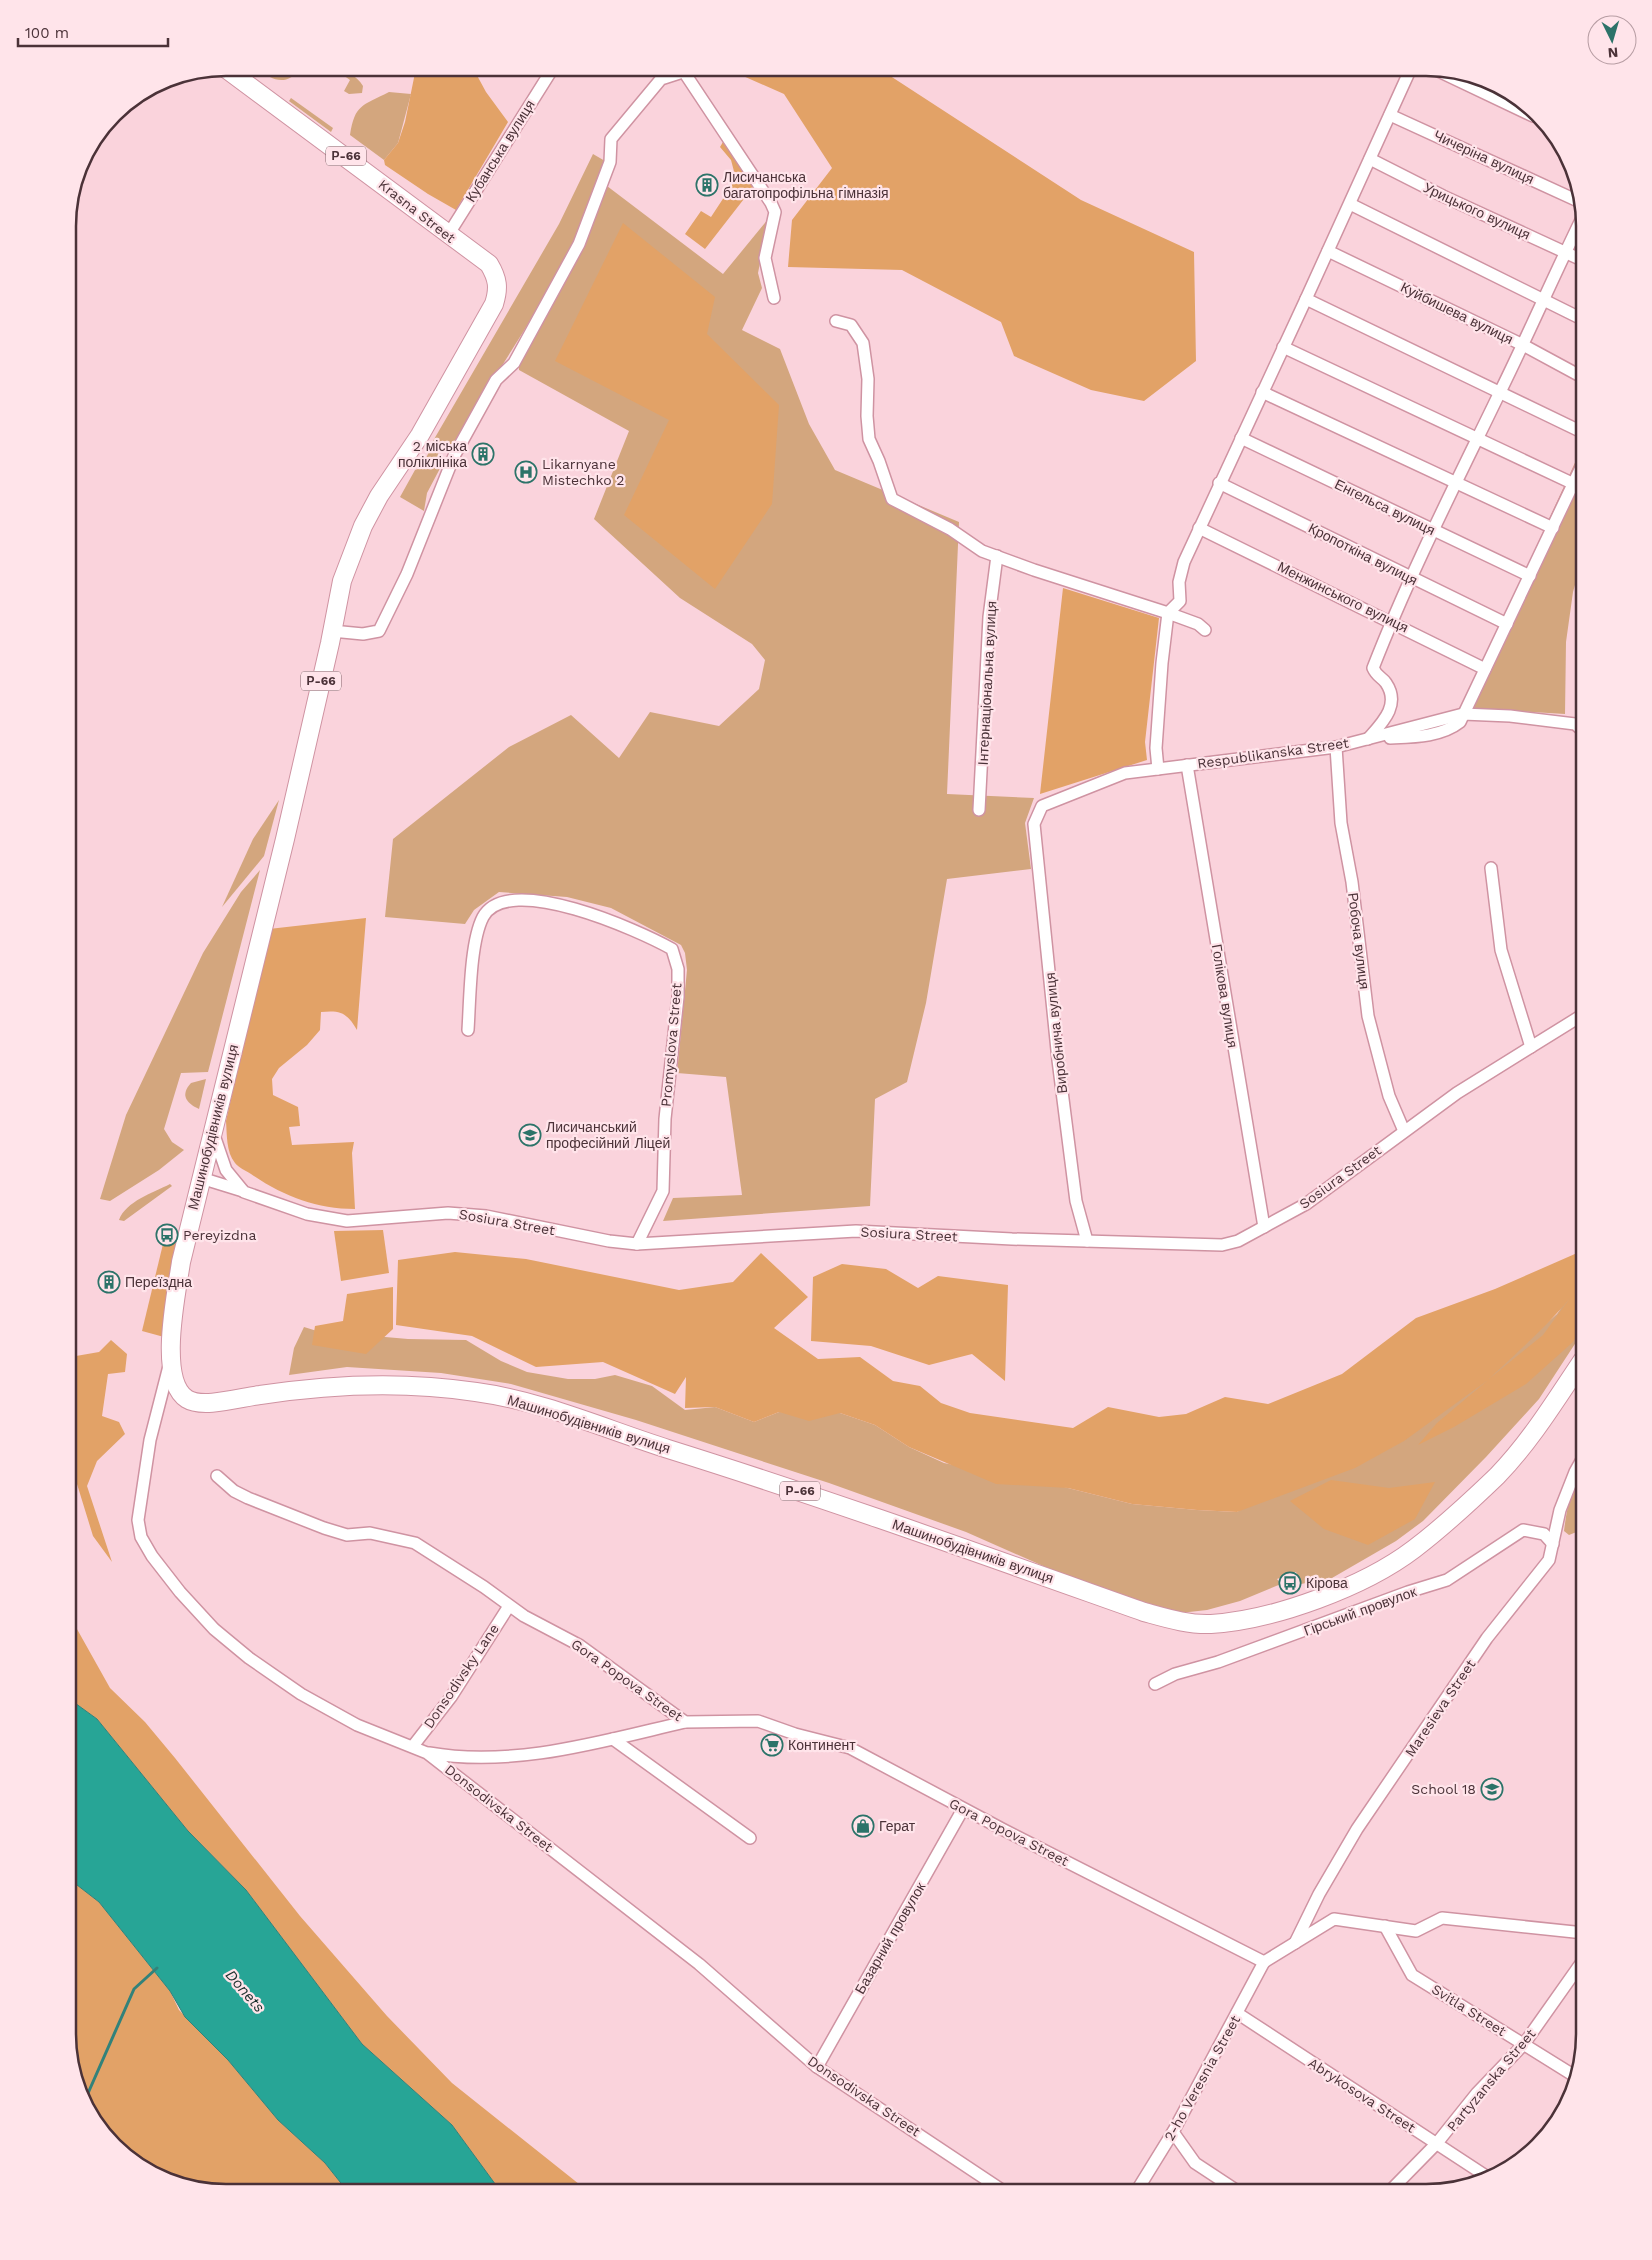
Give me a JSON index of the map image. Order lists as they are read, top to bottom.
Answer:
{
  "streets": {
    "main road": ["Р-66", "Krasna Street", "Машинобудівників вулиця"],
    "street": [
      "Кубанська вулиця",
      "Чичеріна вулиця",
      "Урицького вулиця",
      "Куйбишева вулиця",
      "Енгельса вулиця",
      "Кропоткіна вулиця",
      "Менжинського вулиця",
      "Інтернаціональна вулиця",
      "Respublikanska Street",
      "Робоча вулиця",
      "Голікова вулиця",
      "Виробнича вулиця",
      "Promyslova Street",
      "Sosiura Street",
      "Гірський провулок",
      "Donsodivsky Lane",
      "Gora Popova Street",
      "Maresieva Street",
      "Donsodivska Street",
      "Базарний провулок",
      "Svitla Street",
      "2-ho Veresnia Street",
      "Partyzanska Street",
      "Abrykosova Street"
    ]
  },
  "crossings": [
    ["Кубанська вулиця", "Krasna Street"],
    ["Krasna Street", "Машинобудівників вулиця"],
    ["Respublikanska Street", "Робоча вулиця"],
    ["Respublikanska Street", "Голікова вулиця"],
    ["Respublikanska Street", "Виробнича вулиця"],
    ["Робоча вулиця", "Sosiura Street"],
    ["Голікова вулиця", "Sosiura Street"],
    ["Виробнича вулиця", "Sosiura Street"],
    ["Promyslova Street", "Sosiura Street"],
    ["Машинобудівників вулиця", "Sosiura Street"],
    ["Машинобудівників вулиця", "Donsodivska Street"],
    ["Гірський провулок", "Maresieva Street"],
    ["Donsodivsky Lane", "Gora Popova Street"],
    ["Donsodivsky Lane", "Donsodivska Street"],
    ["Gora Popova Street", "Базарний провулок"],
    ["Gora Popova Street", "2-ho Veresnia Street"],
    ["Donsodivska Street", "Базарний провулок"],
    ["Svitla Street", "Partyzanska Street"],
    ["2-ho Veresnia Street", "Abrykosova Street"],
    ["Partyzanska Street", "Abrykosova Street"]
  ],
  "water": ["Donets"],
  "places": {
    "building": ["Лисичанська багатопрофільна гімназія", "2 міська поліклініка", "Переїздна"],
    "hospital": ["Likarnyane Mistechko 2"],
    "school or university": ["Лисичанський професійний Ліцей", "School 18"],
    "bus stop": ["Pereyizdna", "Кірова"],
    "supermarket": ["Континент"],
    "shop": ["Герат"]
  },
  "scale_bar": "100 m",
  "north": "bottom"
}
